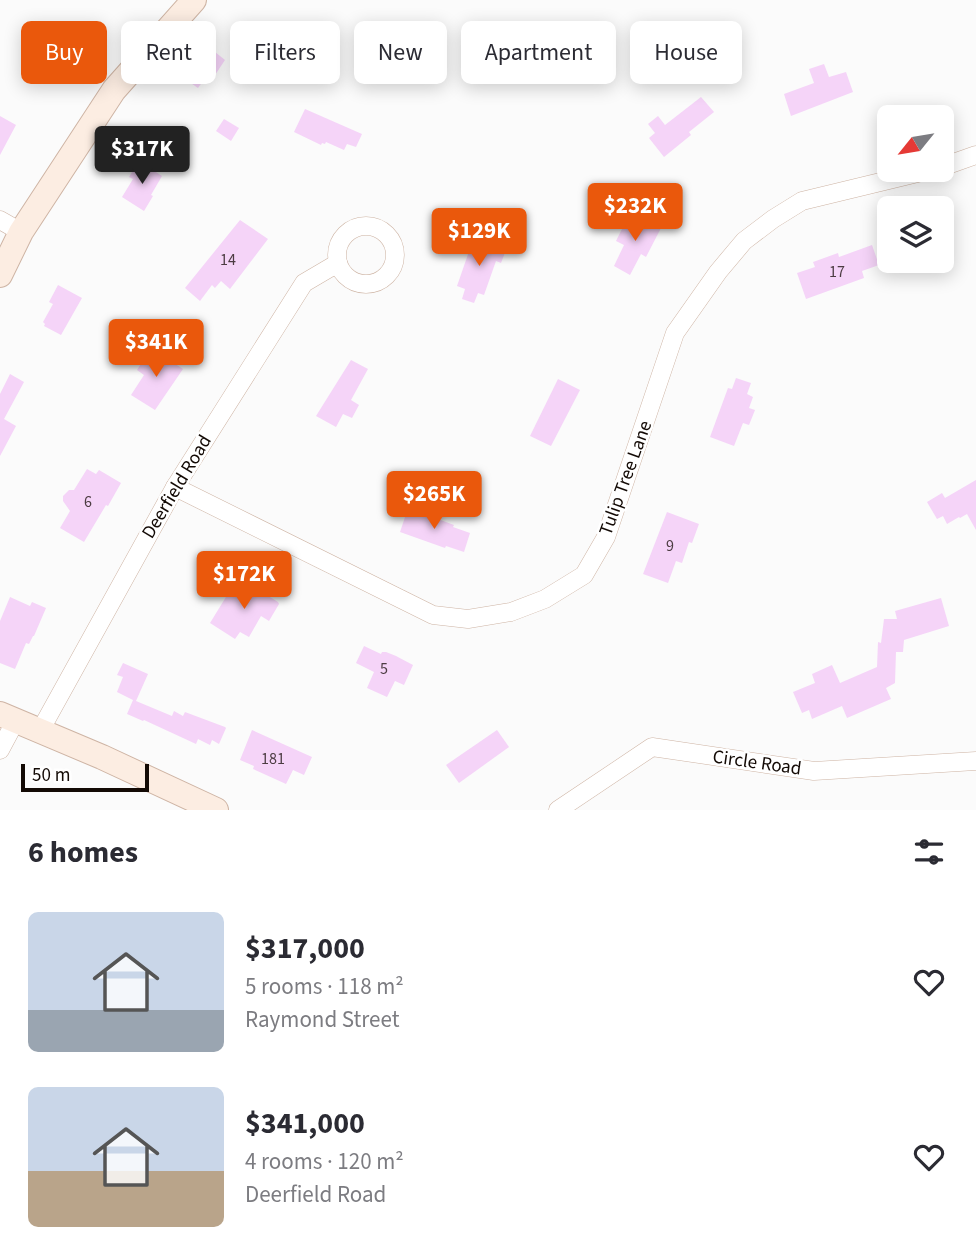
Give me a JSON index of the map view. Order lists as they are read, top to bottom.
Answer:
{
  "streets": {
    "street": ["Tulip Tree Lane", "Deerfield Road", "Circle Road"]
  },
  "crossings": [
    ["Tulip Tree Lane", "Deerfield Road"]
  ],
  "house_numbers": [
    "14",
    "17",
    "6",
    "9",
    "5",
    "181"
  ],
  "scale_bar": "50 m",
  "north": "bottom left",
  "page": {
    "chip": [
      "Buy",
      "Rent",
      "Filters",
      "New",
      "Apartment",
      "House"
    ],
    "price": [
      "$317K",
      "$232K",
      "$129K",
      "$341K",
      "$265K",
      "$172K"
    ],
    "scale": "50 m",
    "heading": "6 homes",
    "list": [
      {
        "name": "$317,000",
        "note": "5 rooms · 118 m² · Raymond Street"
      },
      {
        "name": "$341,000",
        "note": "4 rooms · 120 m² · Deerfield Road"
      }
    ]
  }
}
